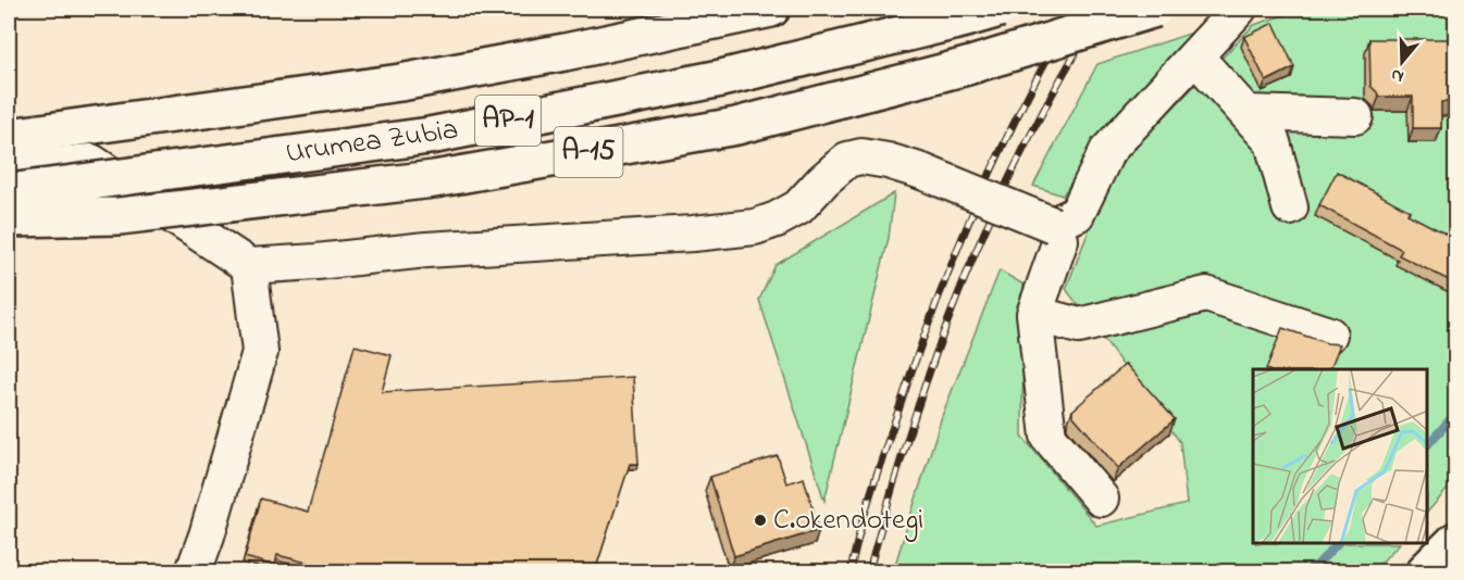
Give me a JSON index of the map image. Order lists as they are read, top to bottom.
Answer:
{
  "streets": {
    "highway": ["AP-1", "Urumea Zubia", "A-15"]
  },
  "places": ["C.okendotegi"],
  "north": "bottom"
}
